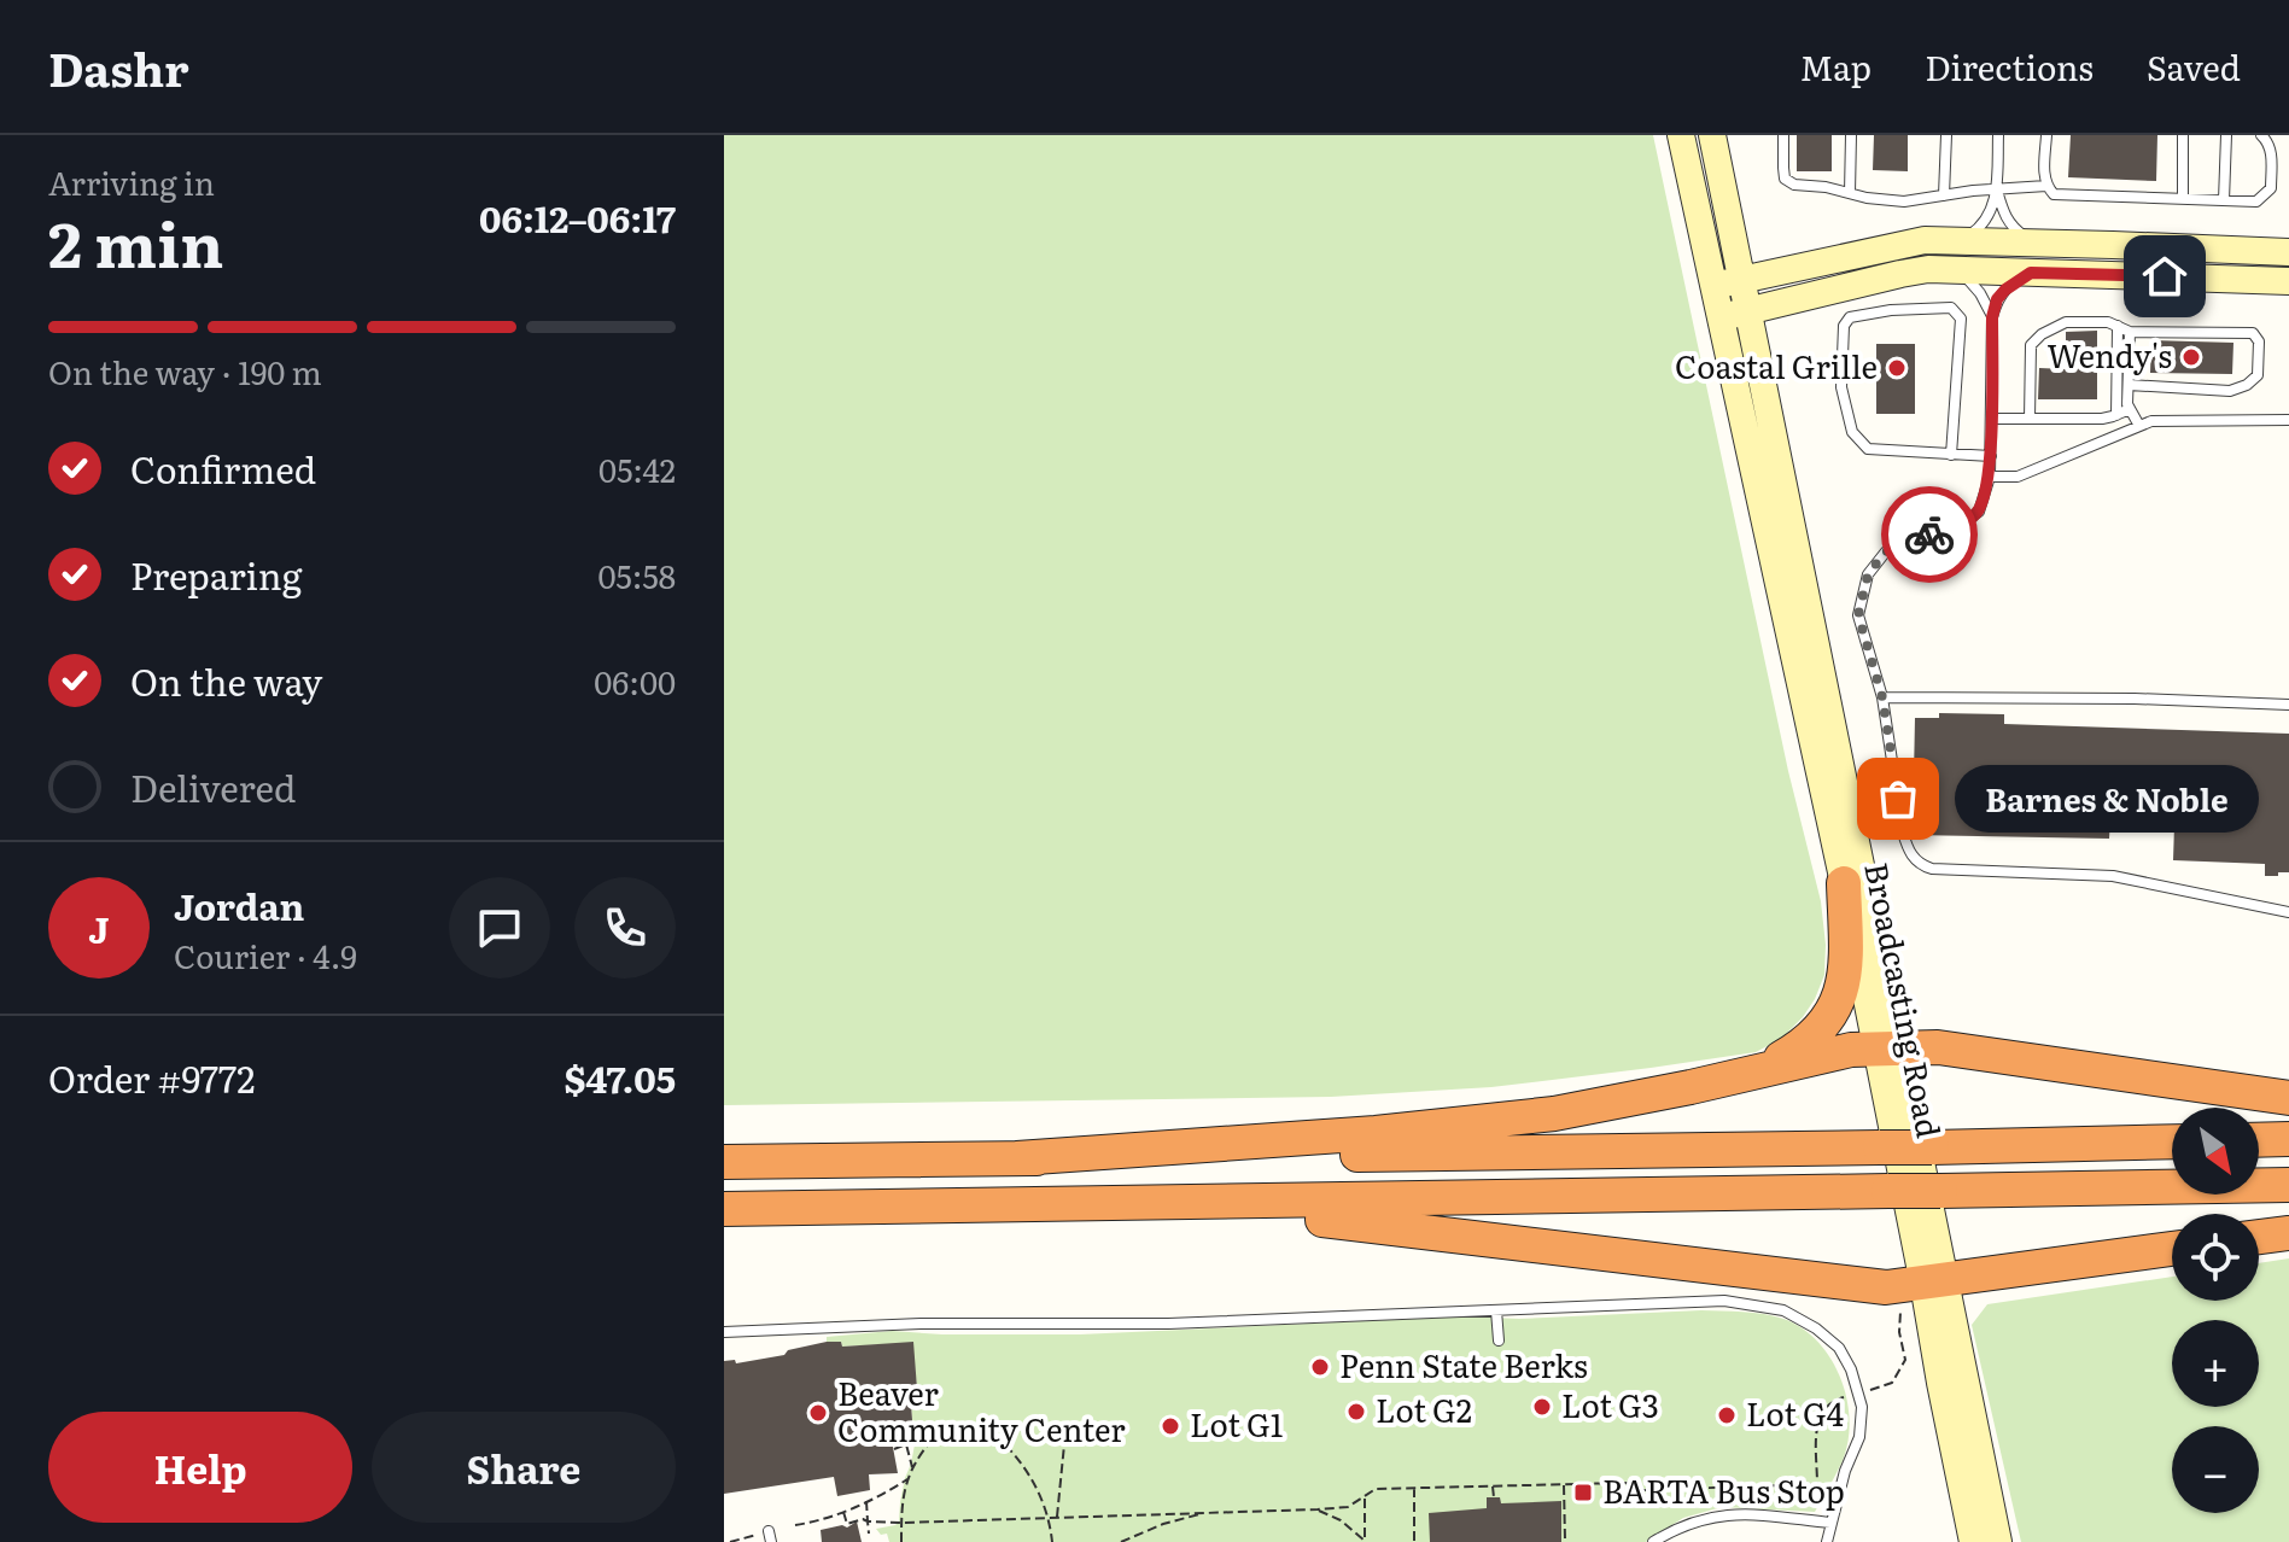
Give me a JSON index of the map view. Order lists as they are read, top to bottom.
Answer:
{
  "streets": {
    "main road": ["Broadcasting Road"]
  },
  "places": {
    "other": [
      "Wendy's",
      "Coastal Grille",
      "Barnes & Noble",
      "Penn State Berks",
      "Lot G3",
      "Lot G2",
      "Beaver Community Center",
      "Lot G4",
      "Lot G1"
    ],
    "transit": ["BARTA Bus Stop"]
  },
  "north": "bottom right",
  "page": {
    "header": "Dashr",
    "nav": ["Map", "Directions", "Saved"],
    "heading": ["2 min", "Arriving in", "06:12–06:17"],
    "panel": [
      "Jordan",
      "Courier · 4.9",
      "Order #9772",
      "$47.05"
    ],
    "bar": "On the way · 190 m",
    "list": [
      ["Confirmed", "05:42"],
      ["Preparing", "05:58"],
      ["On the way", "06:00"],
      "Delivered"
    ],
    "bubble": "Barnes & Noble",
    "round": "J",
    "map_buttons": ["+", "−"],
    "buttons": ["Help", "Share"]
  }
}
